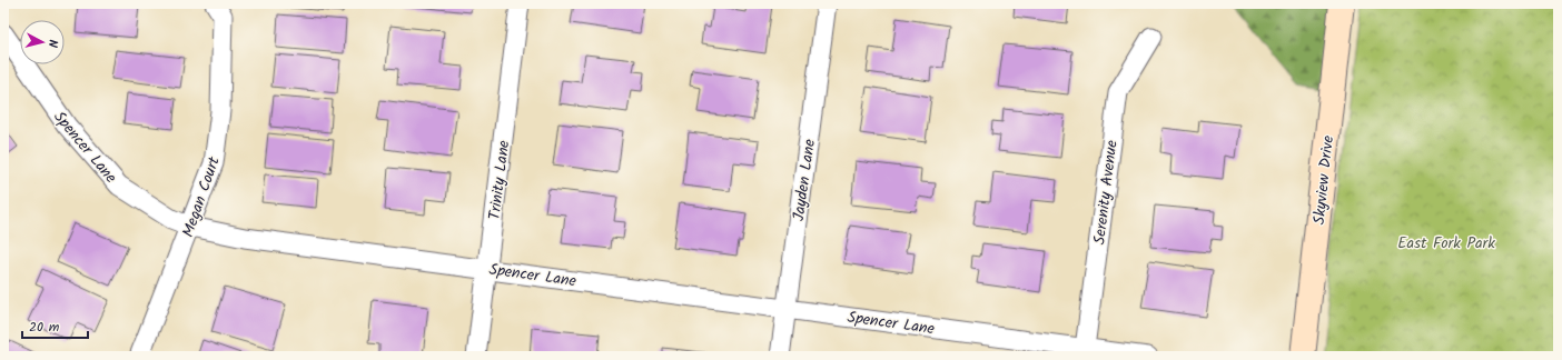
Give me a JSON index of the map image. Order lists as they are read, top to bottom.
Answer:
{
  "streets": {
    "street": [
      "Spencer Lane",
      "Trinity Lane",
      "Jayden Lane",
      "Skyview Drive",
      "Serenity Avenue",
      "Megan Court"
    ]
  },
  "crossings": [
    ["Spencer Lane", "Trinity Lane"],
    ["Spencer Lane", "Jayden Lane"],
    ["Spencer Lane", "Serenity Avenue"],
    ["Spencer Lane", "Megan Court"]
  ],
  "parks": ["East Fork Park"],
  "scale_bar": "20 m",
  "north": "right"
}
